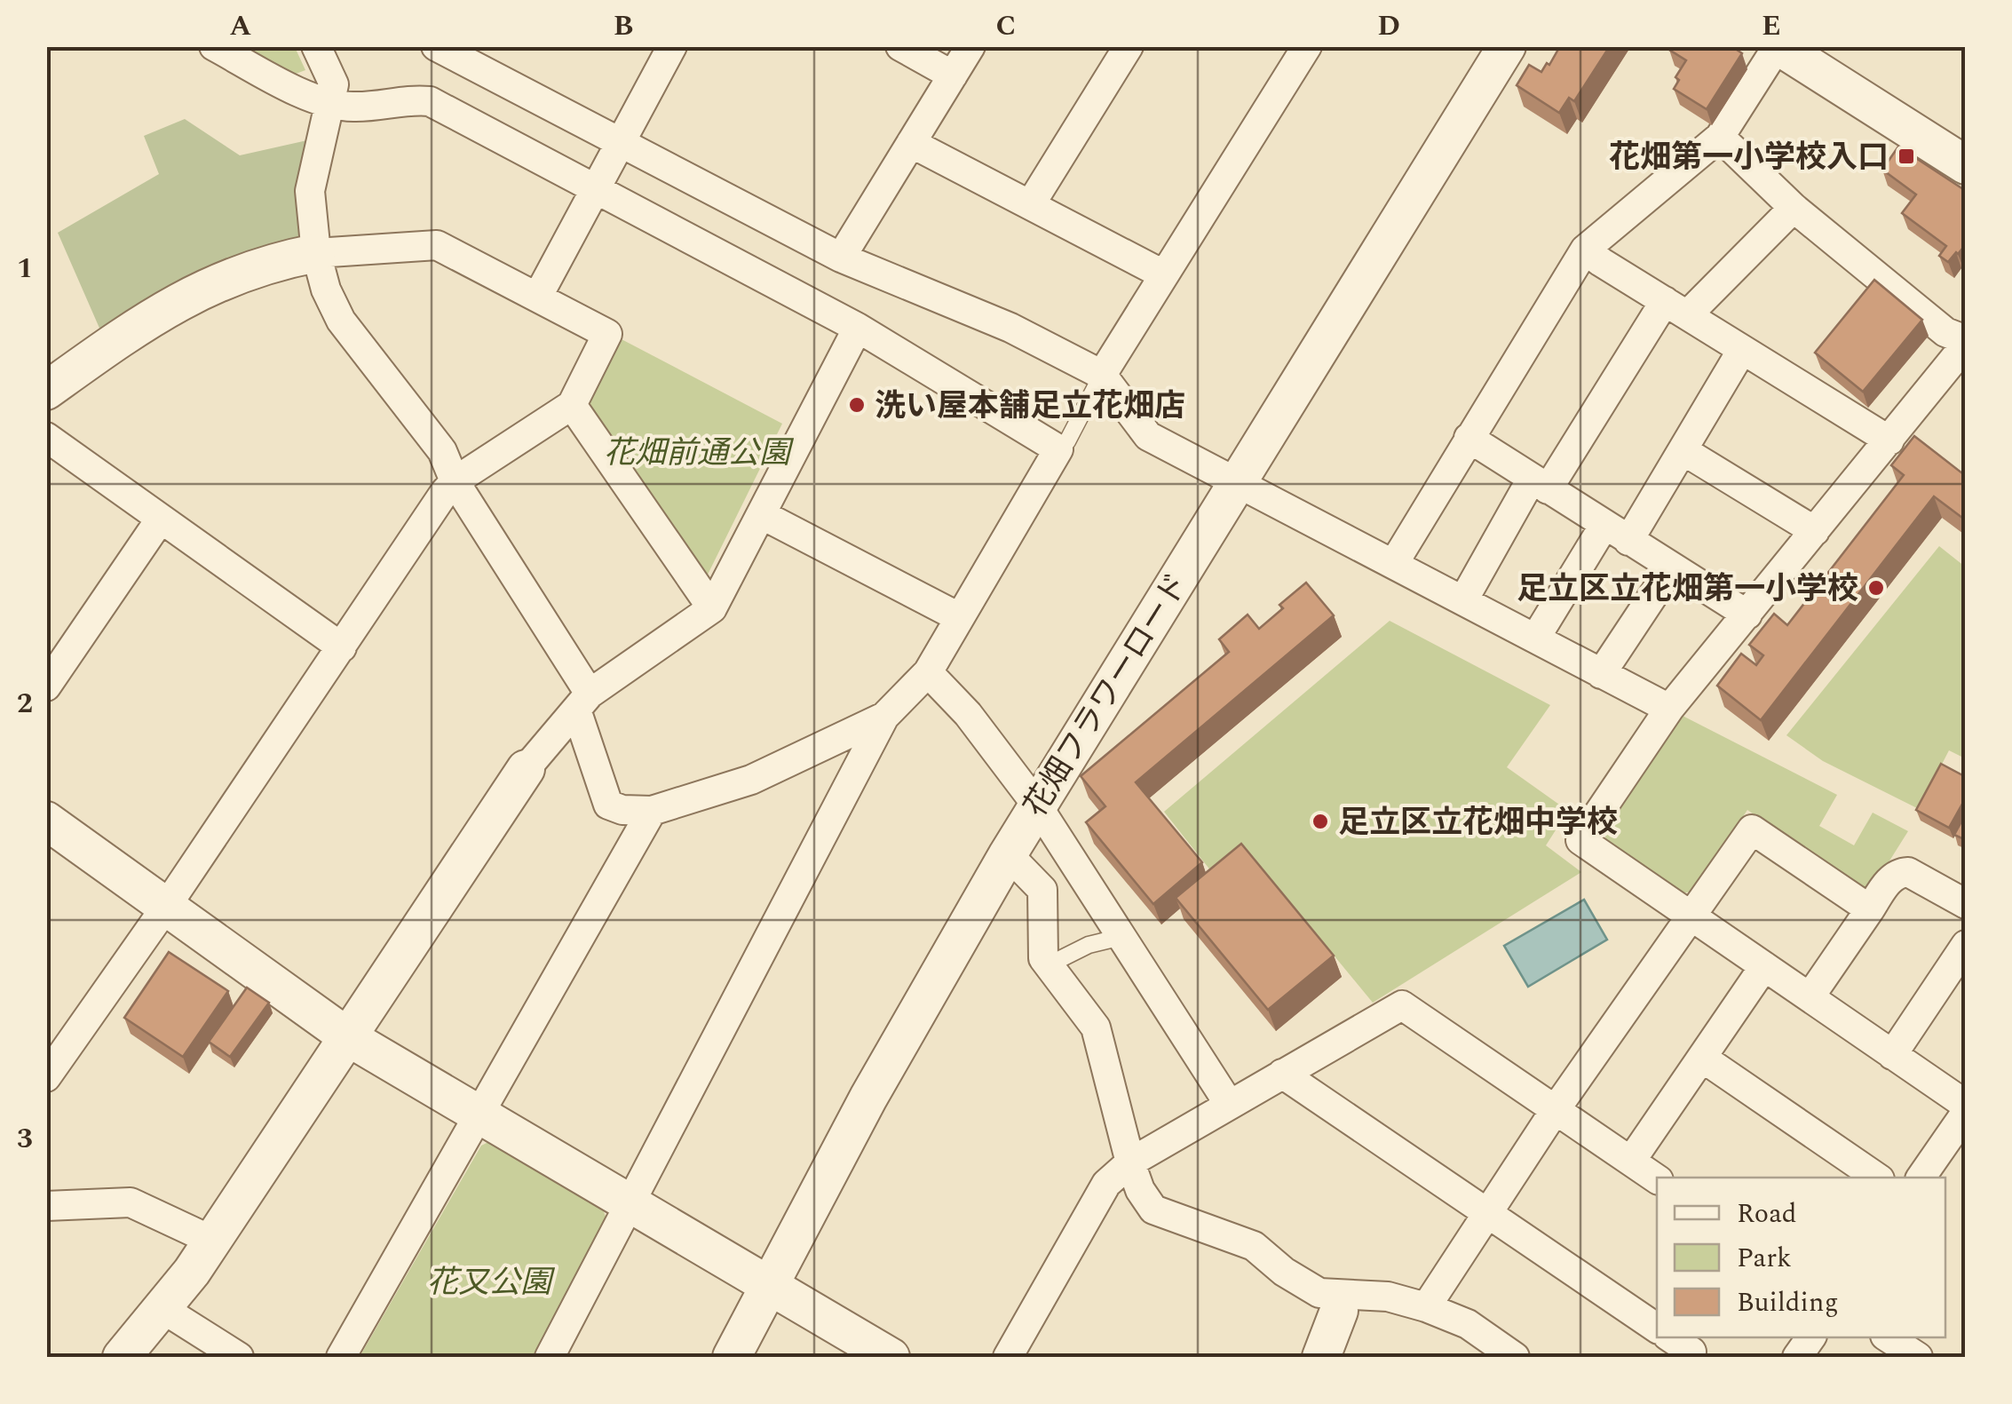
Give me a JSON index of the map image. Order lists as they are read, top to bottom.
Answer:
{
  "streets": {
    "street": ["花畑フラワーロード"]
  },
  "parks": ["花畑前通公園", "花又公園"],
  "places": {
    "transit": ["花畑第一小学校入口"],
    "other": ["洗い屋本舗足立花畑店", "足立区立花畑第一小学校", "足立区立花畑中学校"]
  },
  "legend": ["Road", "Park", "Building"],
  "grid": {
    "columns": [
      "A",
      "B",
      "C",
      "D",
      "E"
    ],
    "rows": ["1", "2", "3"]
  }
}
